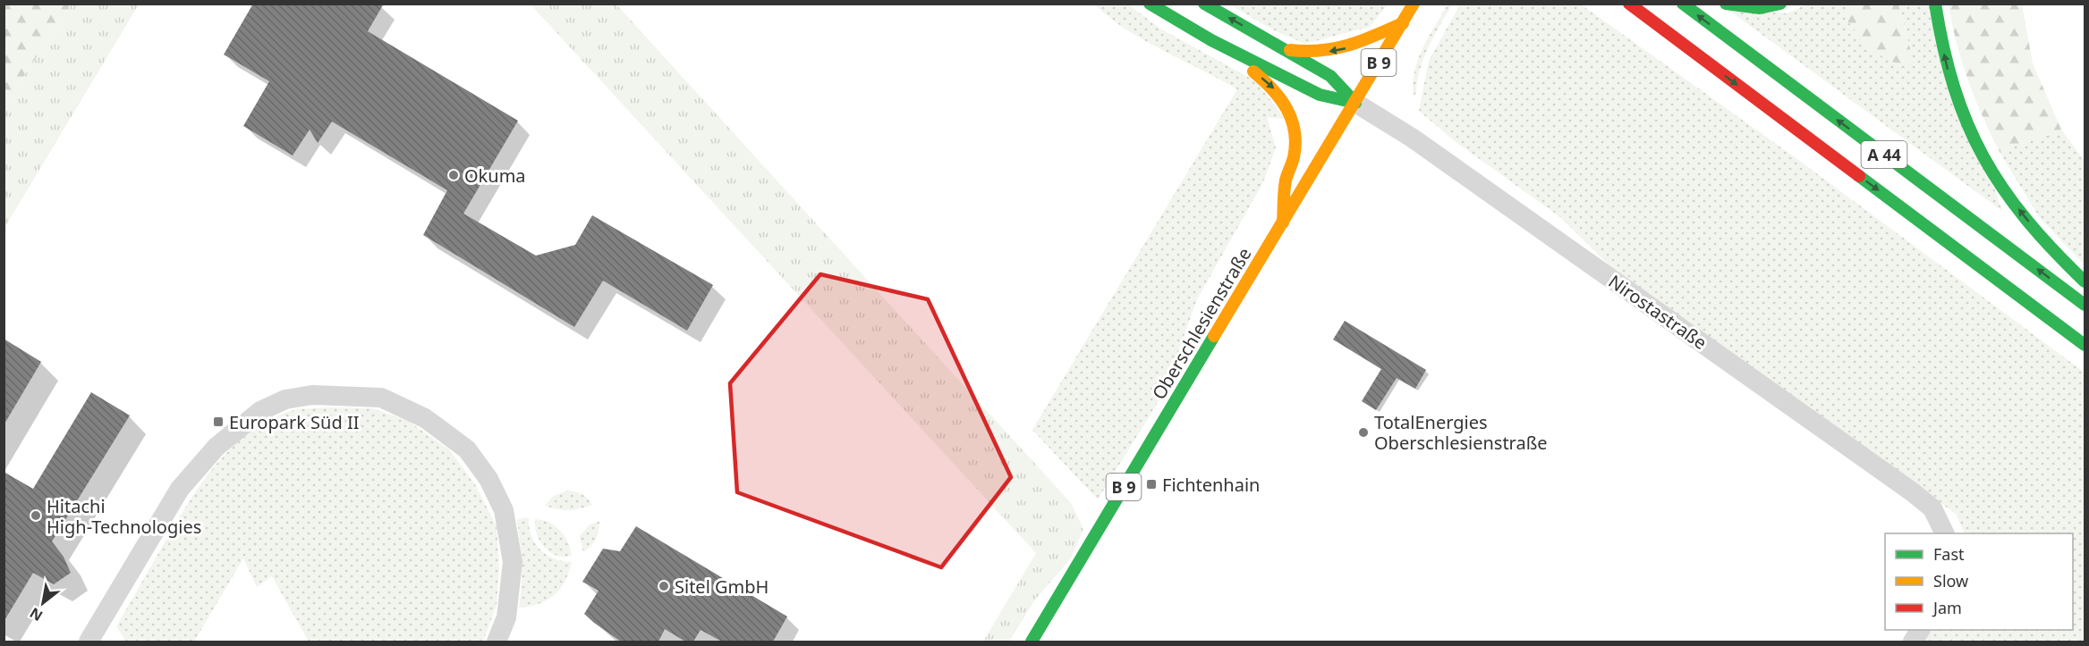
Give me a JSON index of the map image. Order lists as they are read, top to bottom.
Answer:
{
  "streets": {
    "main road": ["B 9", "A 44", "Oberschlesienstraße"],
    "street": ["Nirostastraße"]
  },
  "crossings": [
    ["B 9", "Oberschlesienstraße"],
    ["Nirostastraße", "Oberschlesienstraße"]
  ],
  "places": {
    "other": [
      "Okuma",
      "TotalEnergies Oberschlesienstraße",
      "Hitachi High-Technologies",
      "Sitel GmbH"
    ],
    "transit": ["Europark Süd II", "Fichtenhain"]
  },
  "legend": ["Fast", "Slow", "Jam"],
  "north": "bottom left"
}
